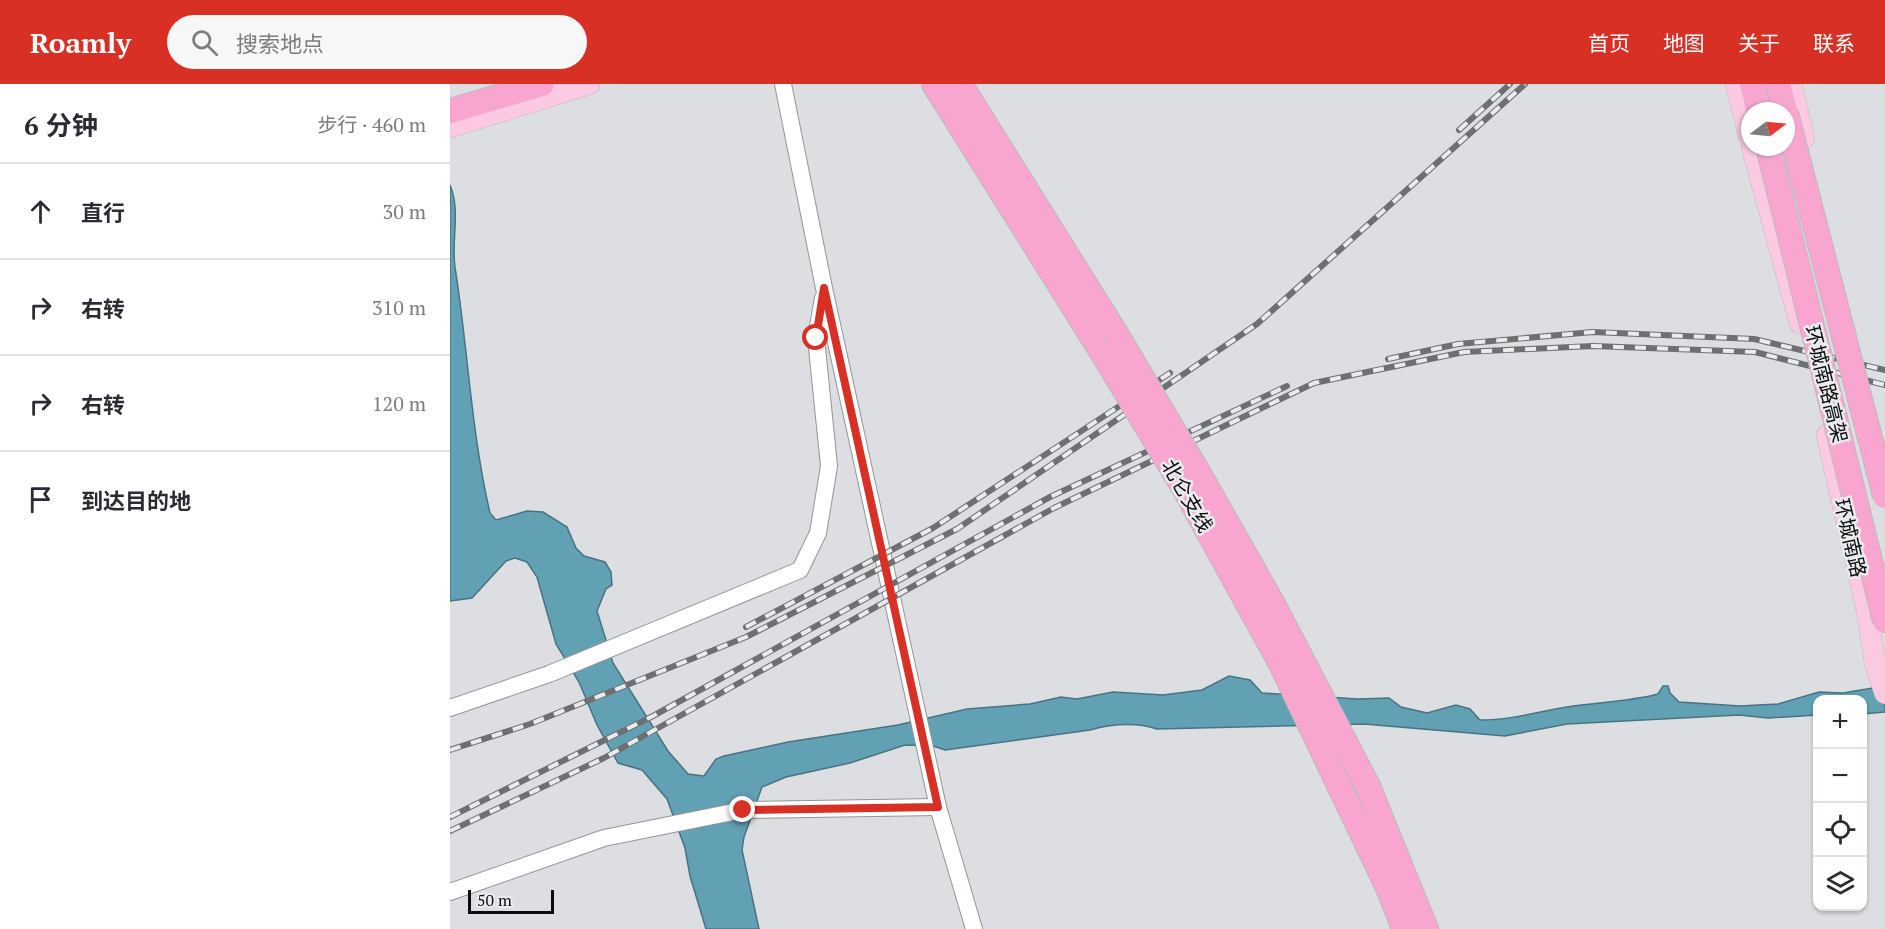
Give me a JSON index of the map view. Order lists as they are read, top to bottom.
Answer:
{
  "streets": {
    "highway": ["环城南路高架", "北仑支线"],
    "main road": ["环城南路"]
  },
  "scale_bar": "50 m",
  "north": "right",
  "page": {
    "header": "Roamly",
    "search": "搜索地点",
    "nav": [
      "首页",
      "地图",
      "关于",
      "联系"
    ],
    "heading": ["6 分钟", "步行 · 460 m"],
    "list": [
      ["直行", "30 m"],
      ["右转", "310 m"],
      ["右转", "120 m"],
      "到达目的地"
    ],
    "map_buttons": ["+", "−"],
    "scale": "50 m"
  }
}
